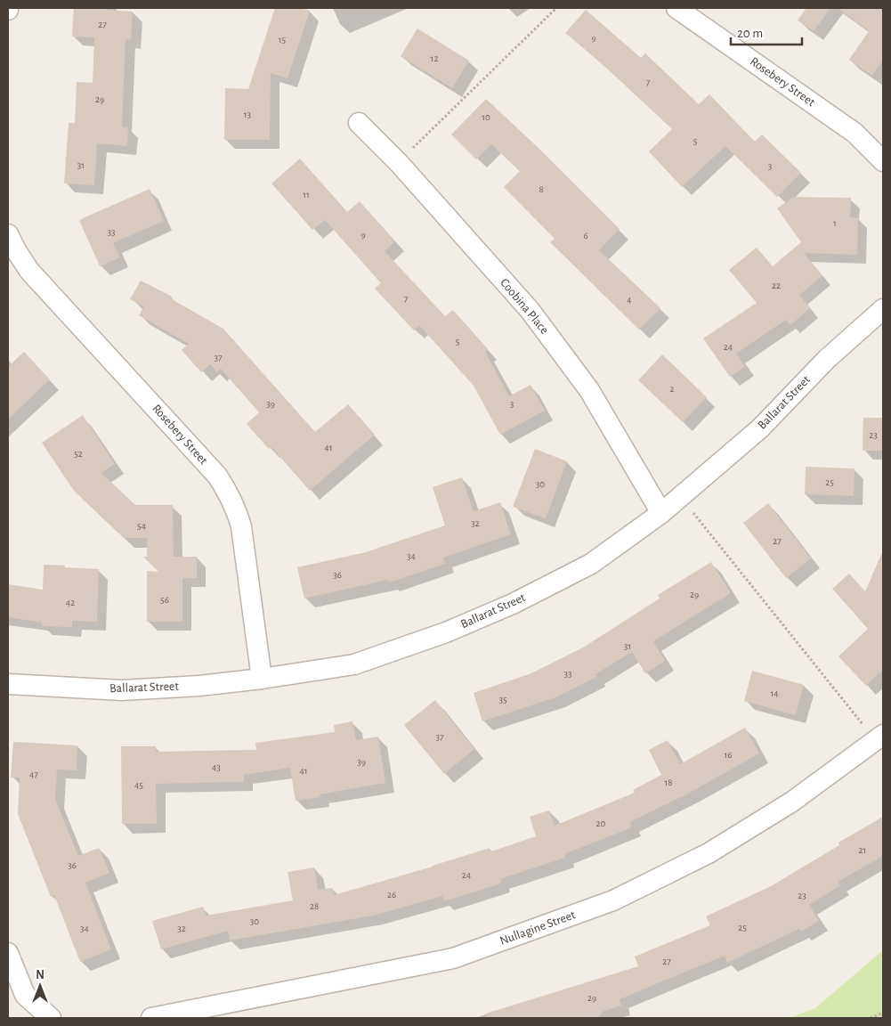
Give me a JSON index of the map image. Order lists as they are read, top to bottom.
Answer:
{
  "streets": {
    "street": [
      "Rosebery Street",
      "Coobina Place",
      "Ballarat Street",
      "Nullagine Street"
    ]
  },
  "crossings": [
    ["Rosebery Street", "Ballarat Street"],
    ["Coobina Place", "Ballarat Street"]
  ],
  "house_numbers": [
    "27",
    "9",
    "15",
    "12",
    "7",
    "29",
    "13",
    "10",
    "5",
    "31",
    "3",
    "8",
    "11",
    "1",
    "33",
    "9",
    "6",
    "22",
    "7",
    "4",
    "5",
    "24",
    "37",
    "2",
    "39",
    "3",
    "23",
    "41",
    "52",
    "25",
    "30",
    "32",
    "54",
    "27",
    "34",
    "36",
    "29",
    "56",
    "42",
    "31",
    "33",
    "14",
    "35",
    "37",
    "16",
    "39",
    "43",
    "41",
    "47",
    "18",
    "45",
    "20",
    "21",
    "36",
    "24",
    "26",
    "23",
    "28",
    "30",
    "25",
    "34",
    "32",
    "27",
    "29"
  ],
  "scale_bar": "20 m",
  "north": "top"
}
